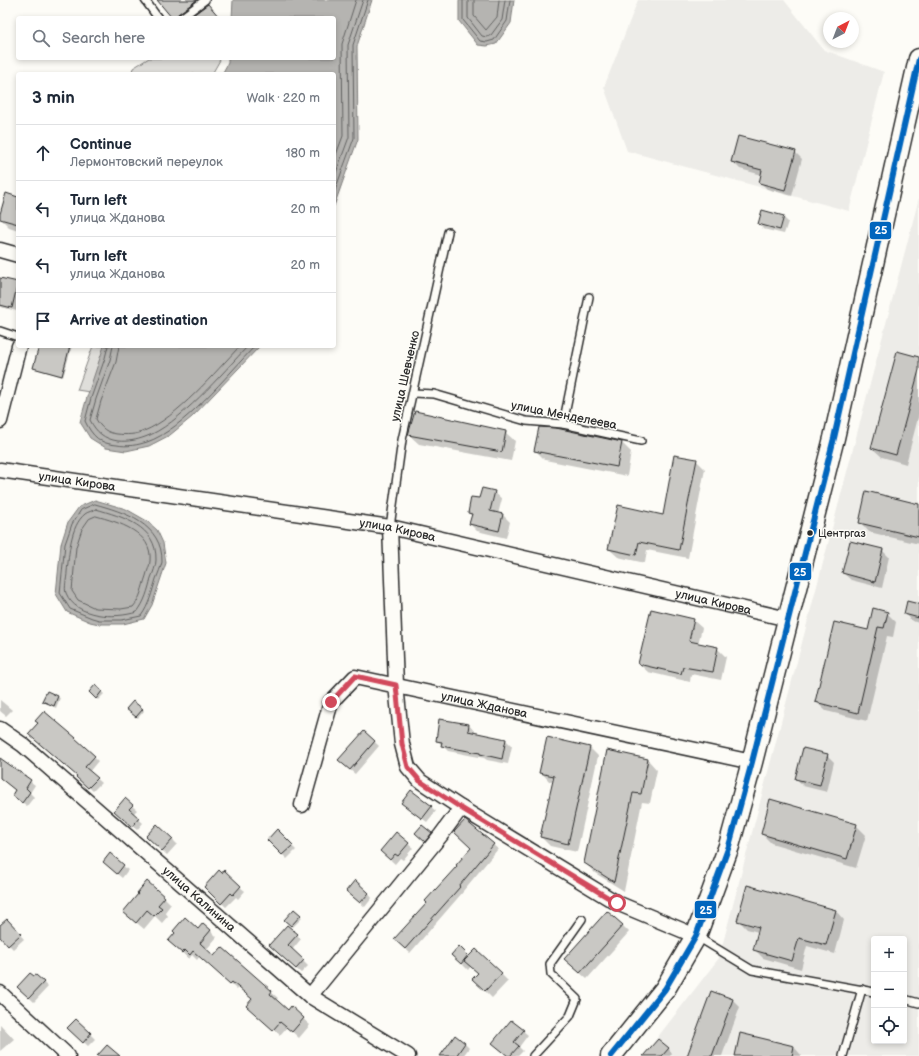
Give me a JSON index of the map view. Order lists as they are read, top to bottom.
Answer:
{
  "streets": {
    "street": ["улица Кирова", "улица Жданова", "улица Калинина"],
    "lane": ["улица Шевченко", "улица Менделеева"]
  },
  "crossings": [
    ["улица Шевченко", "улица Менделеева"],
    ["улица Шевченко", "улица Кирова"]
  ],
  "places": ["Центргаз"],
  "lines": ["transit line 25"],
  "north": "top right",
  "page": {
    "search": "Search here",
    "heading": ["3 min", "Walk · 220 m"],
    "list": [
      ["Continue", "Лермонтовский переулок", "180 m"],
      ["Turn left", "улица Жданова", "20 m"],
      ["Turn left", "улица Жданова", "20 m"],
      "Arrive at destination"
    ],
    "map_buttons": ["+", "−"]
  }
}
